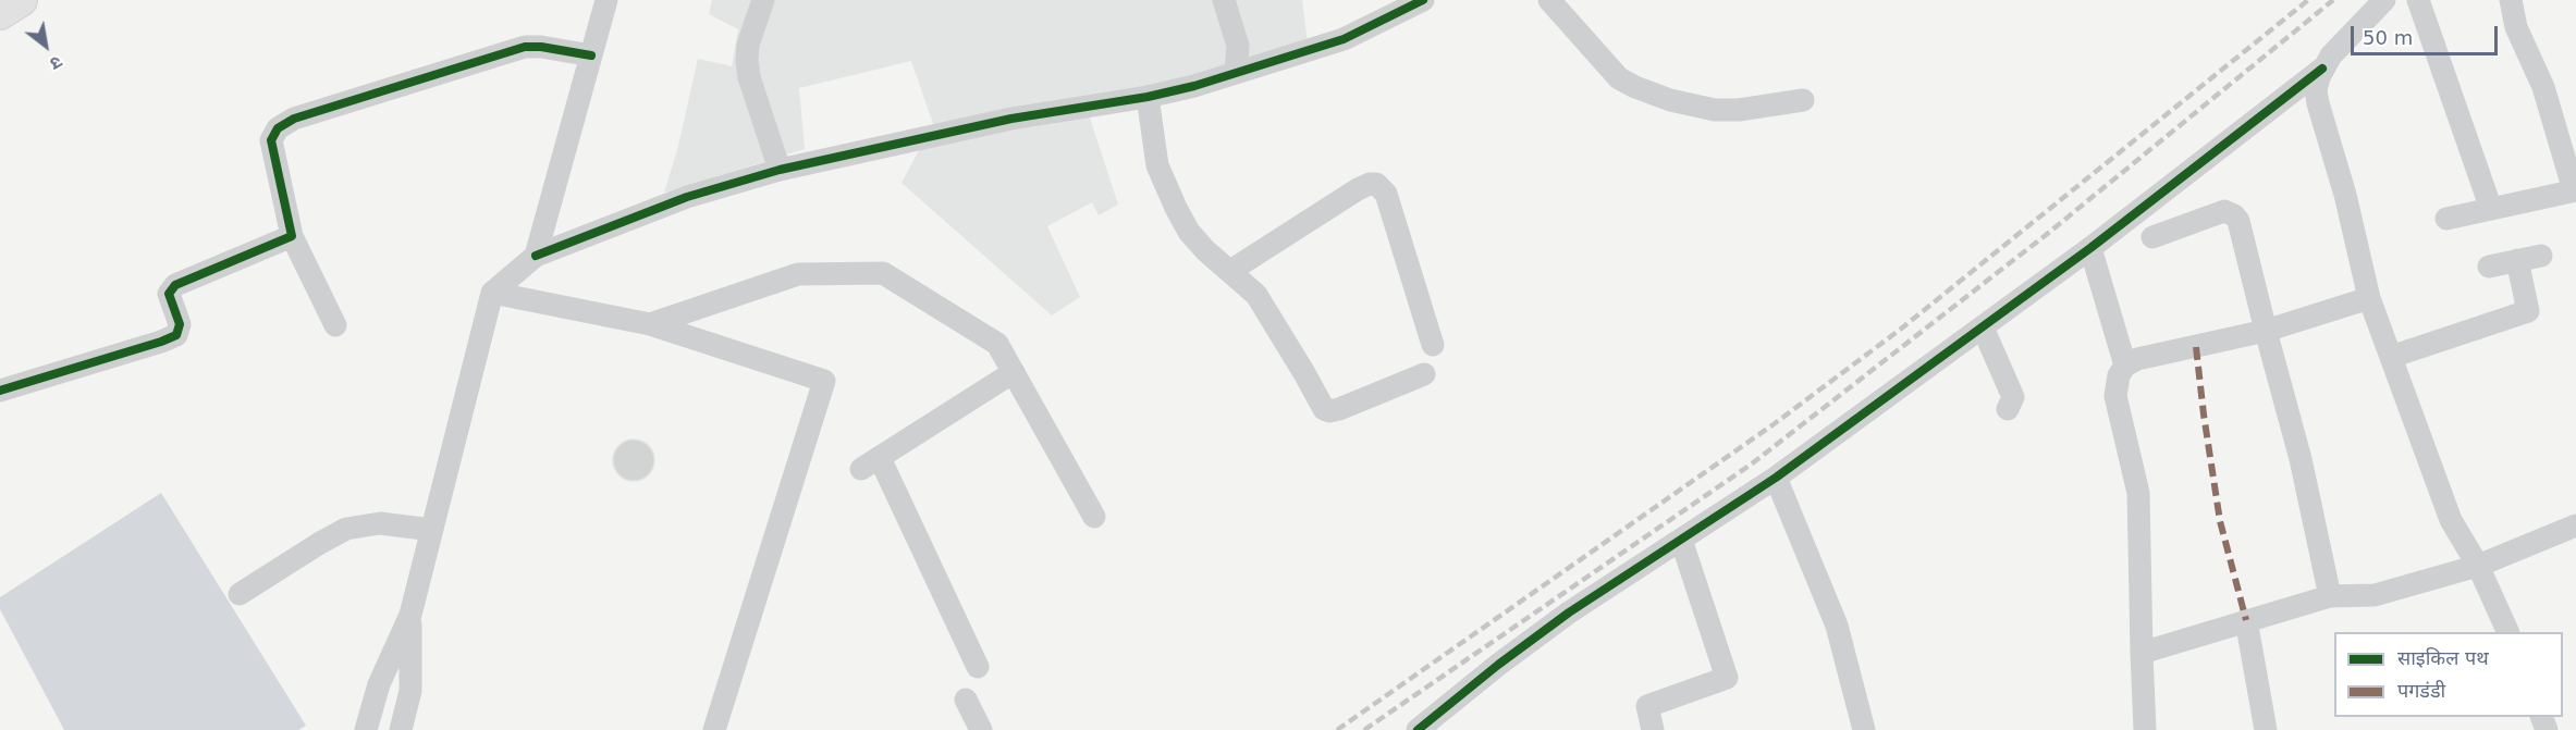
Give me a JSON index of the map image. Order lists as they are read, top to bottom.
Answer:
{
  "legend": ["साइकिल पथ", "पगडंडी"],
  "scale_bar": "50 m",
  "north": "bottom right"
}
